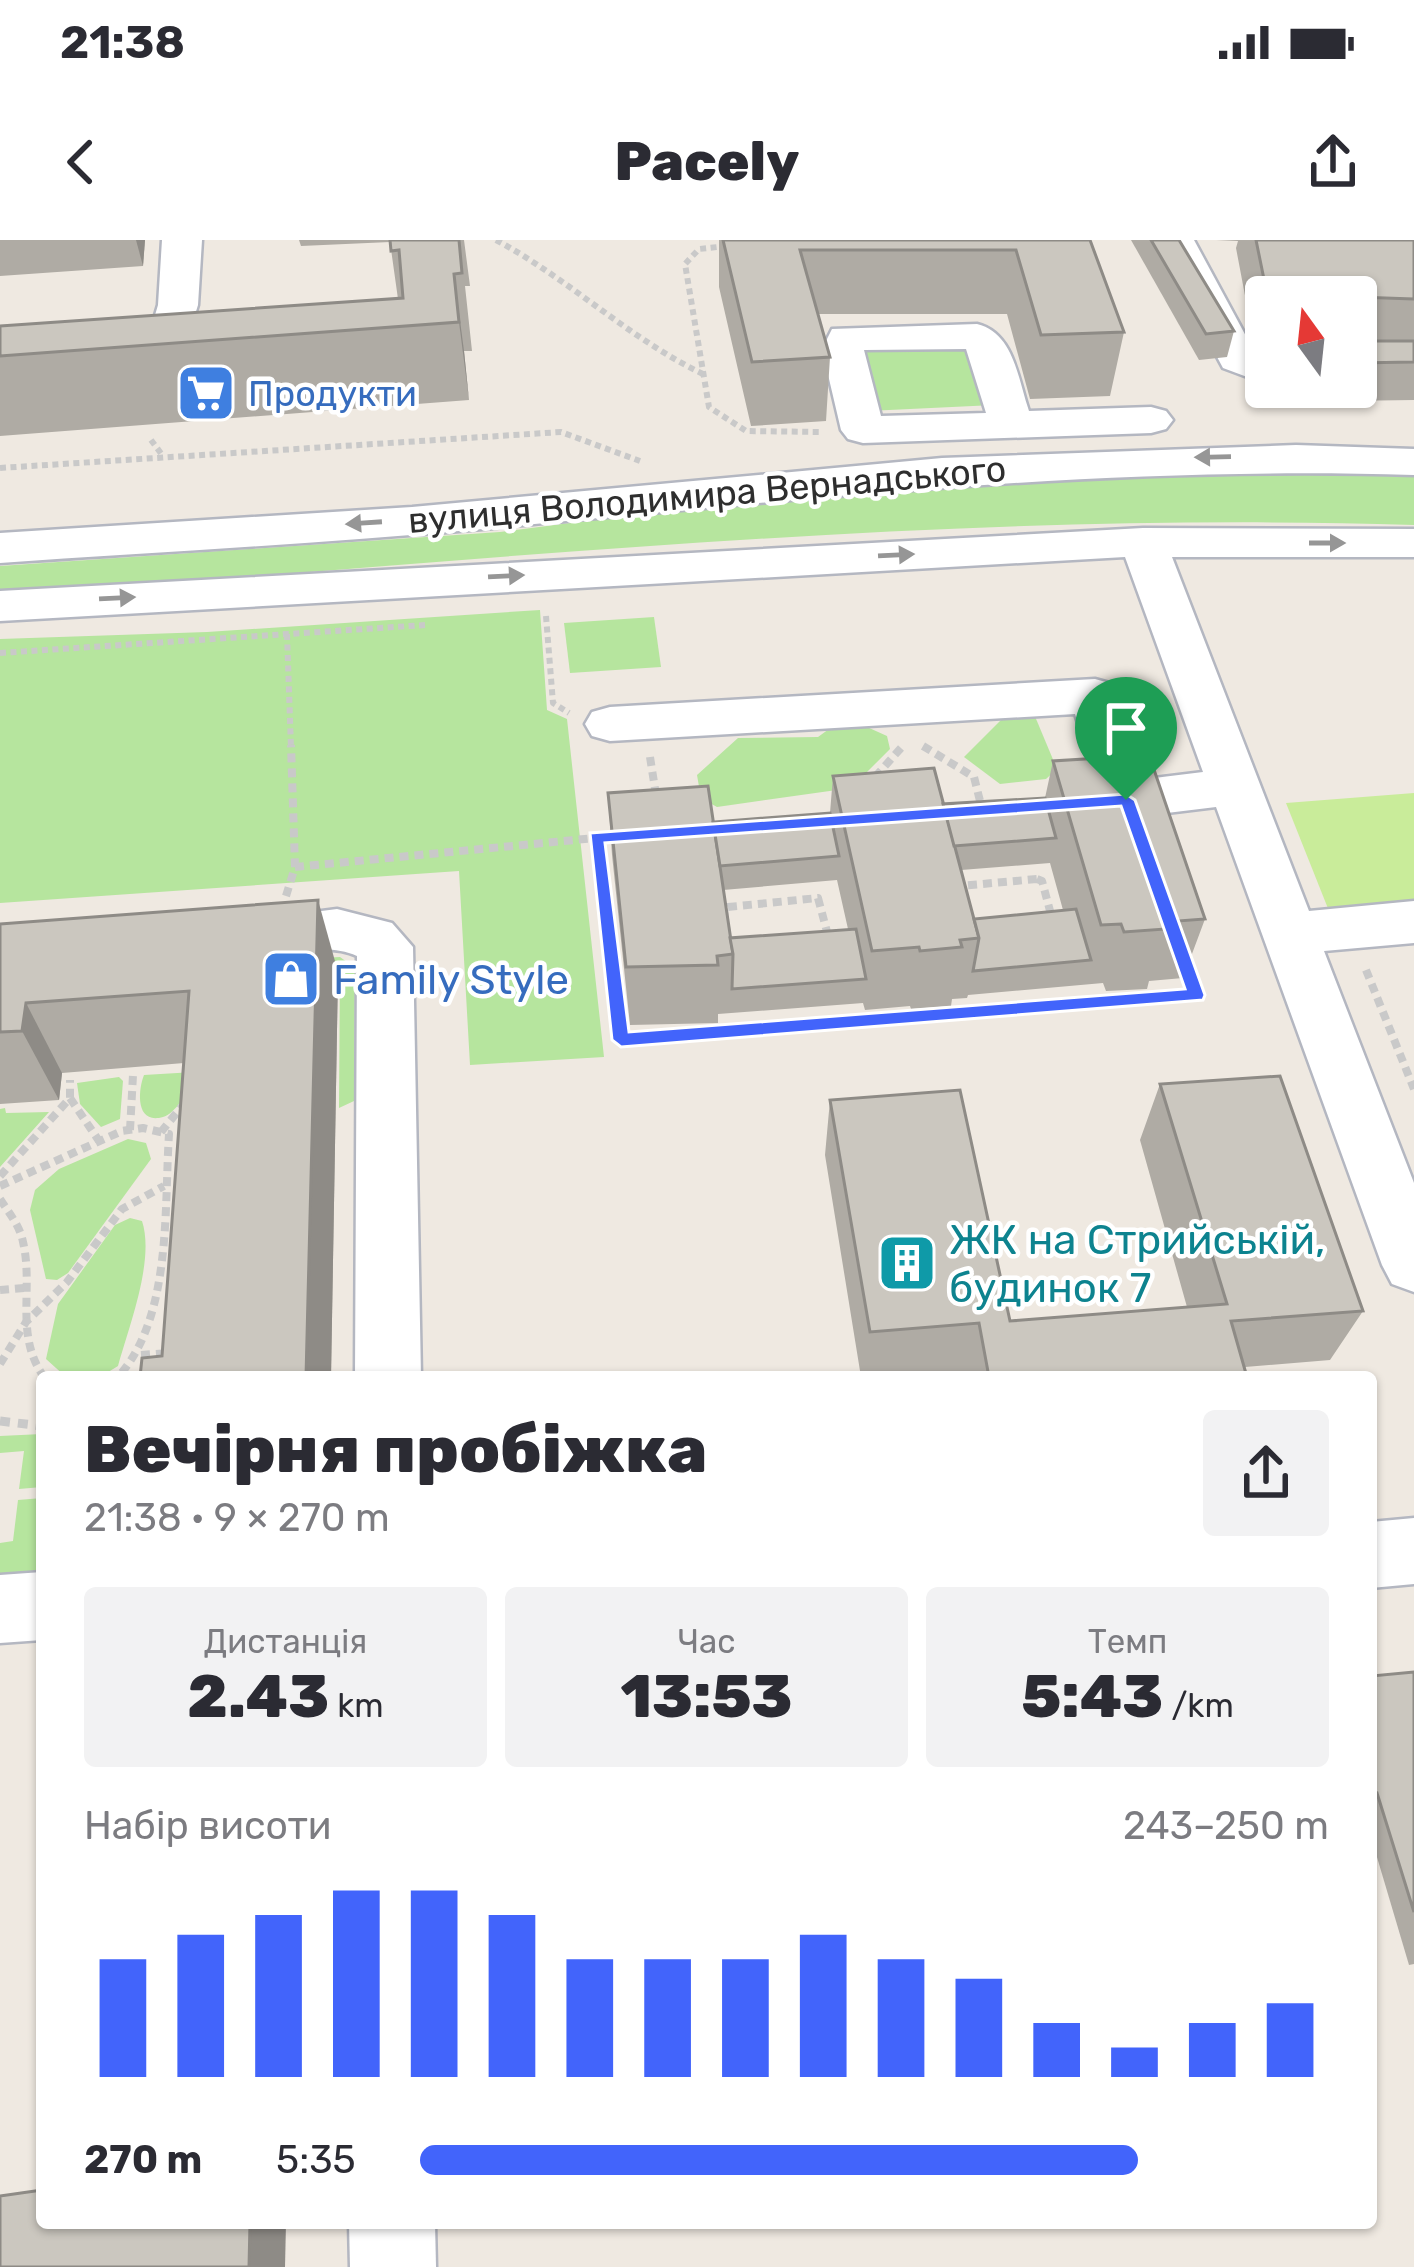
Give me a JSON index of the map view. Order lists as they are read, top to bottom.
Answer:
{
  "streets": {
    "street": ["вулиця Володимира Вернадського"]
  },
  "places": {
    "supermarket": ["Продукти"],
    "shop": ["Family Style"],
    "building": ["ЖК на Стрийській, будинок 7"]
  },
  "north": "top",
  "page": {
    "status": "21:38",
    "header": "Pacely",
    "heading": ["Вечірня пробіжка", "21:38 · 9 × 270 m"],
    "stats": [
      ["Дистанція", "2.43 km"],
      ["Час", "13:53"],
      ["Темп", "5:43 /km"]
    ],
    "chart": ["Набір висоти", "243–250 m"],
    "list": [
      {
        "name": "270 m",
        "note": "5:35"
      }
    ]
  }
}
